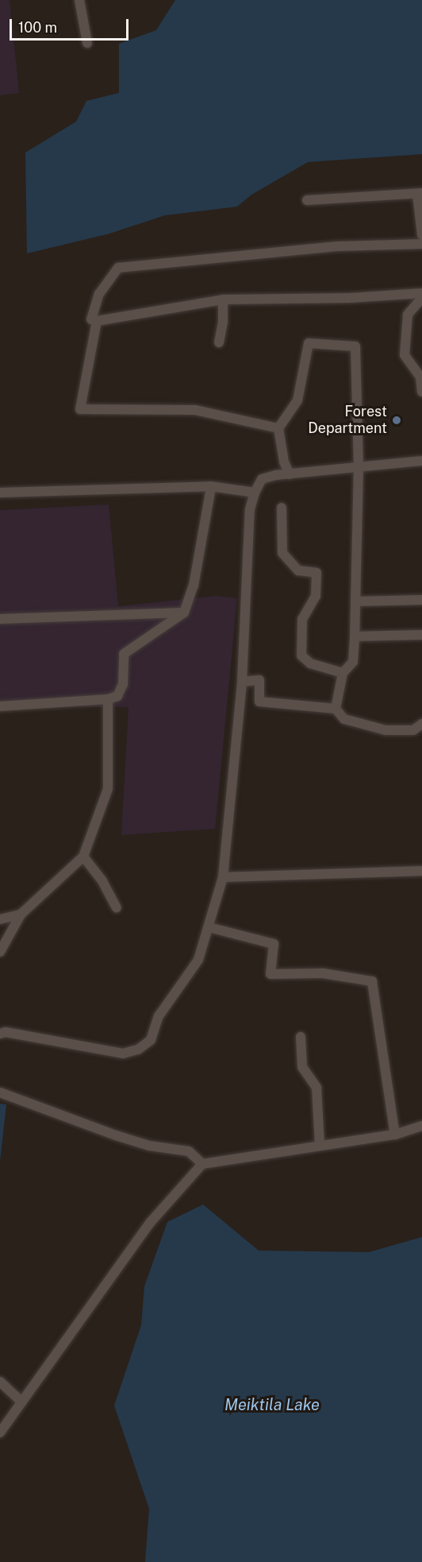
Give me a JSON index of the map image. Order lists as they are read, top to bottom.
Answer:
{
  "water": ["Meiktila Lake"],
  "places": ["Forest Department"],
  "scale_bar": "100 m"
}
